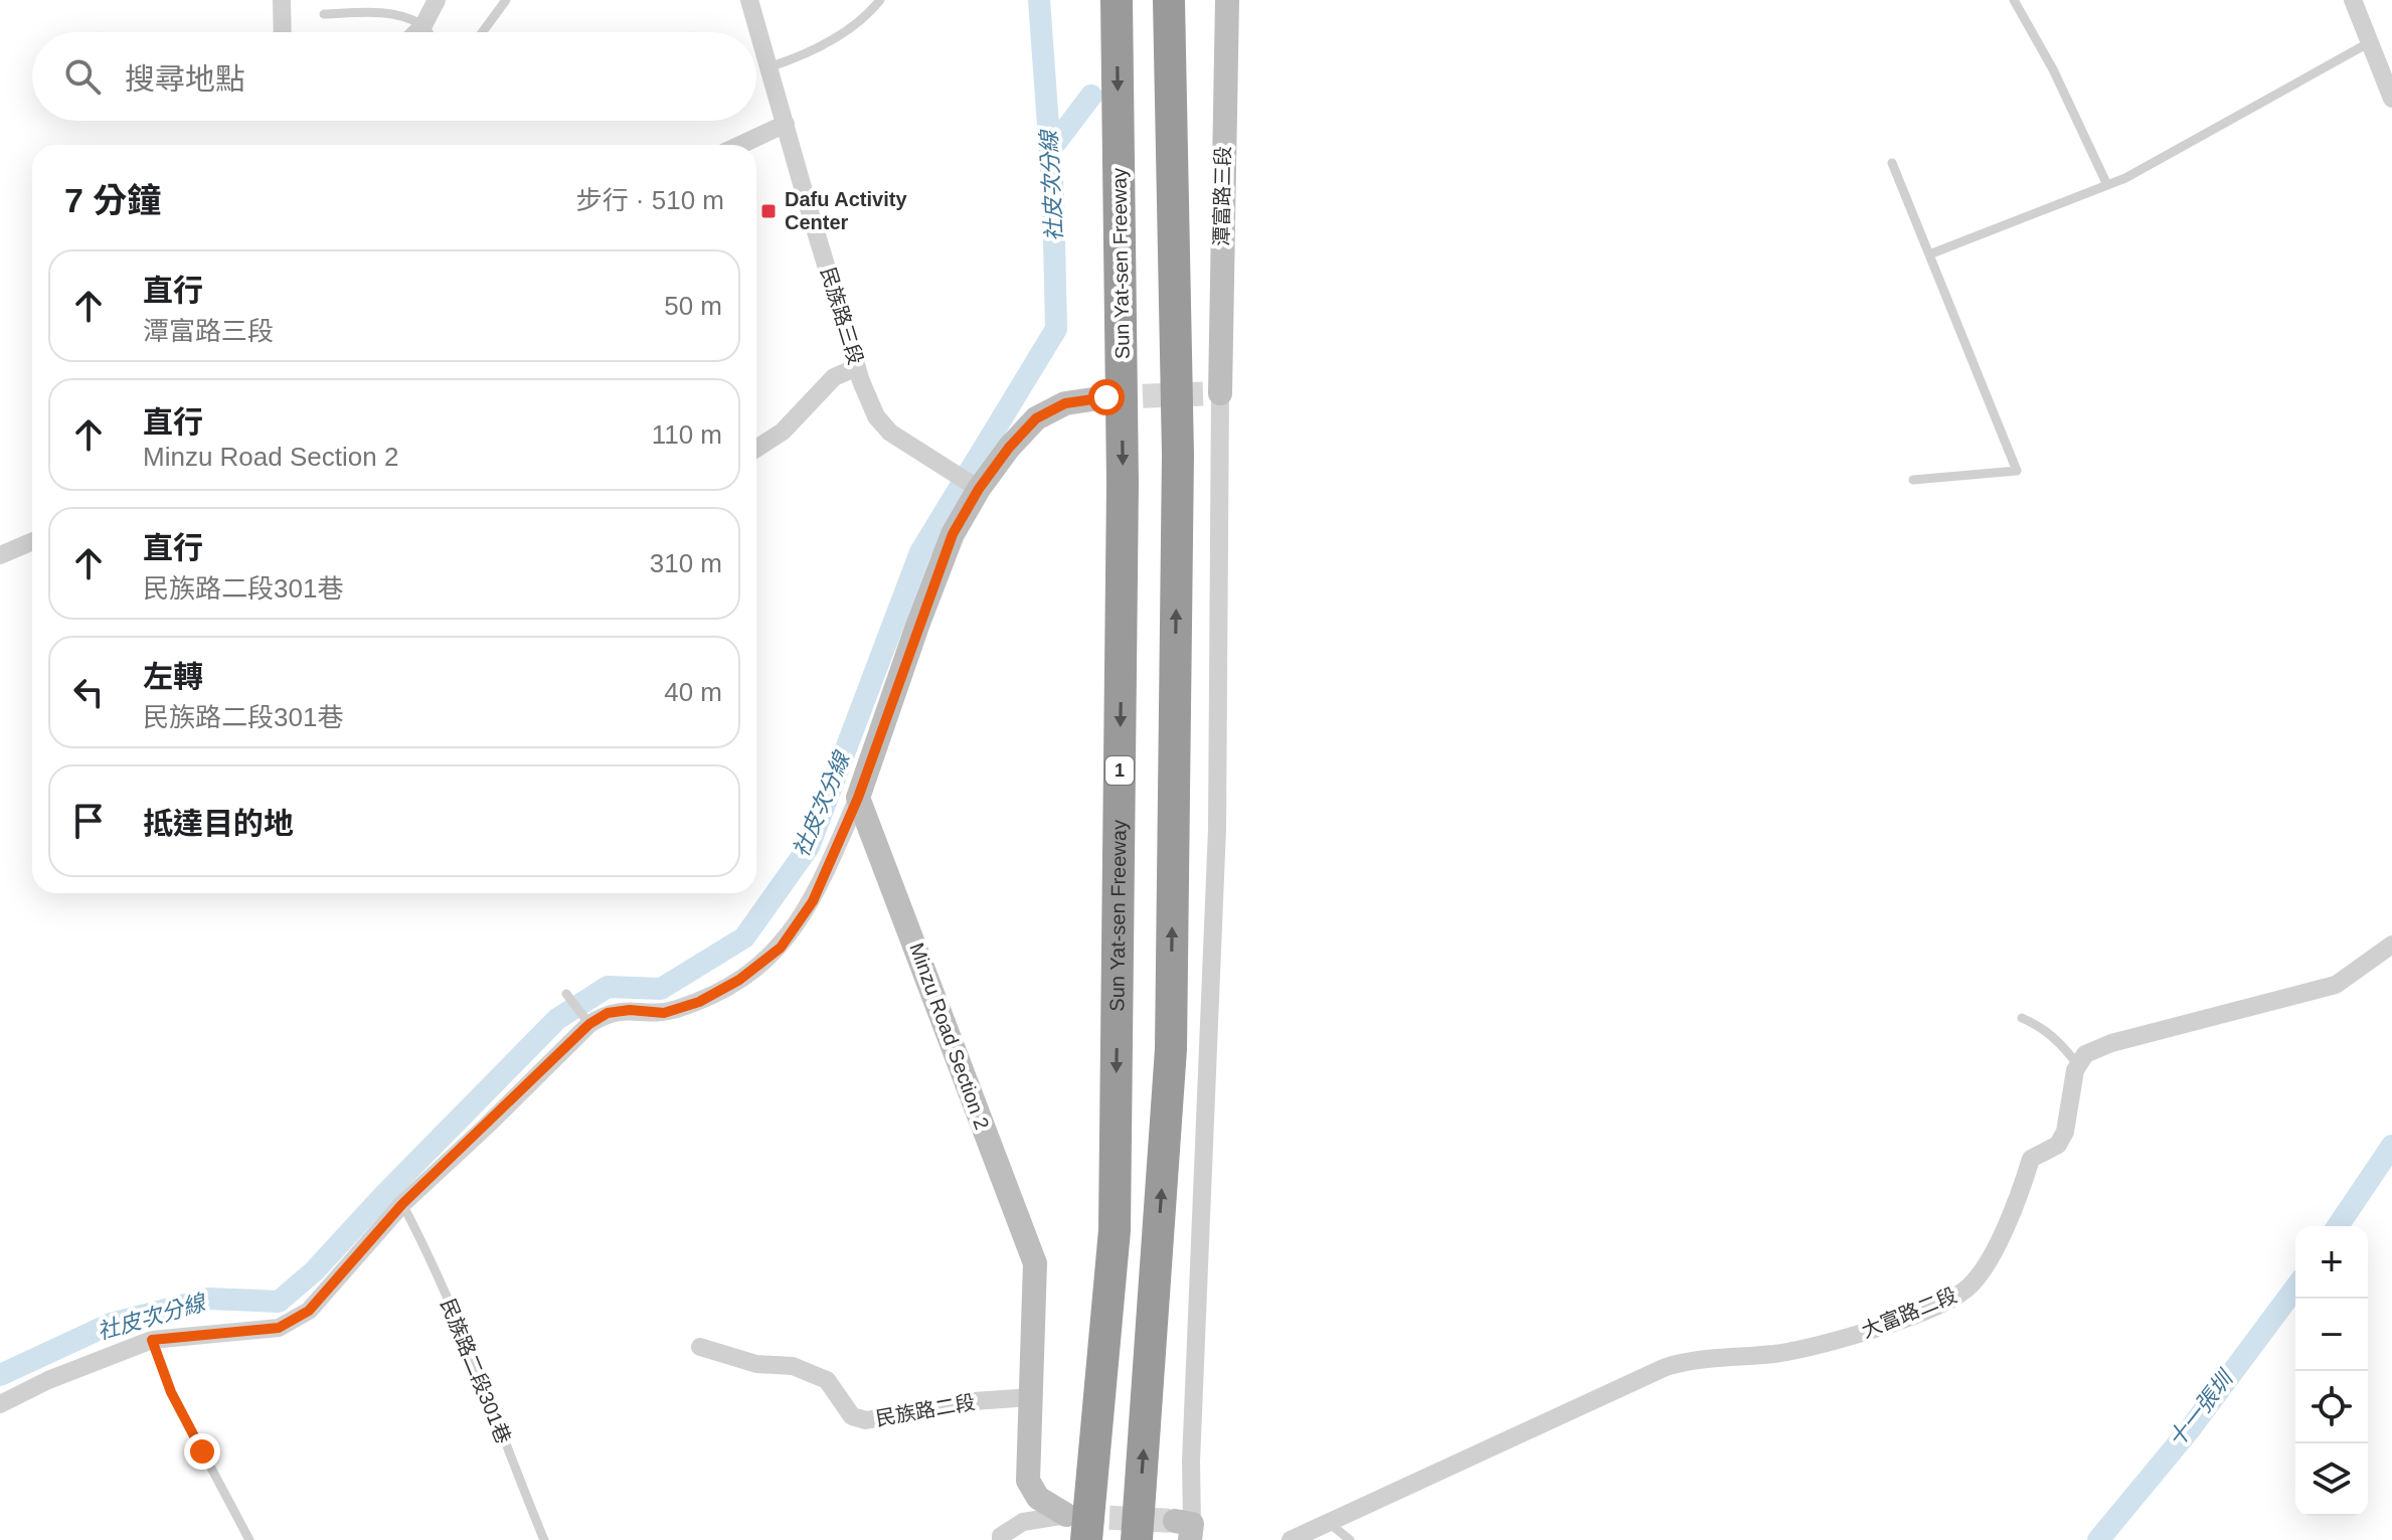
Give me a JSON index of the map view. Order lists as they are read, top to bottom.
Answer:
{
  "streets": {
    "highway": ["Sun Yat-sen Freeway", "1"],
    "street": [
      "潭富路三段",
      "民族路三段",
      "Minzu Road Section 2",
      "大富路二段",
      "民族路二段"
    ],
    "lane": ["民族路二段301巷"]
  },
  "crossings": [
    ["Minzu Road Section 2", "民族路二段"]
  ],
  "water": ["社皮次分線", "十一張圳"],
  "places": {
    "transit": ["Dafu Activity Center"]
  },
  "page": {
    "search": "搜尋地點",
    "heading": ["7 分鐘", "步行 · 510 m"],
    "list": [
      ["直行", "潭富路三段", "50 m"],
      ["直行", "Minzu Road Section 2", "110 m"],
      ["直行", "民族路二段301巷", "310 m"],
      ["左轉", "民族路二段301巷", "40 m"],
      "抵達目的地"
    ],
    "map_buttons": ["+", "−"]
  }
}
